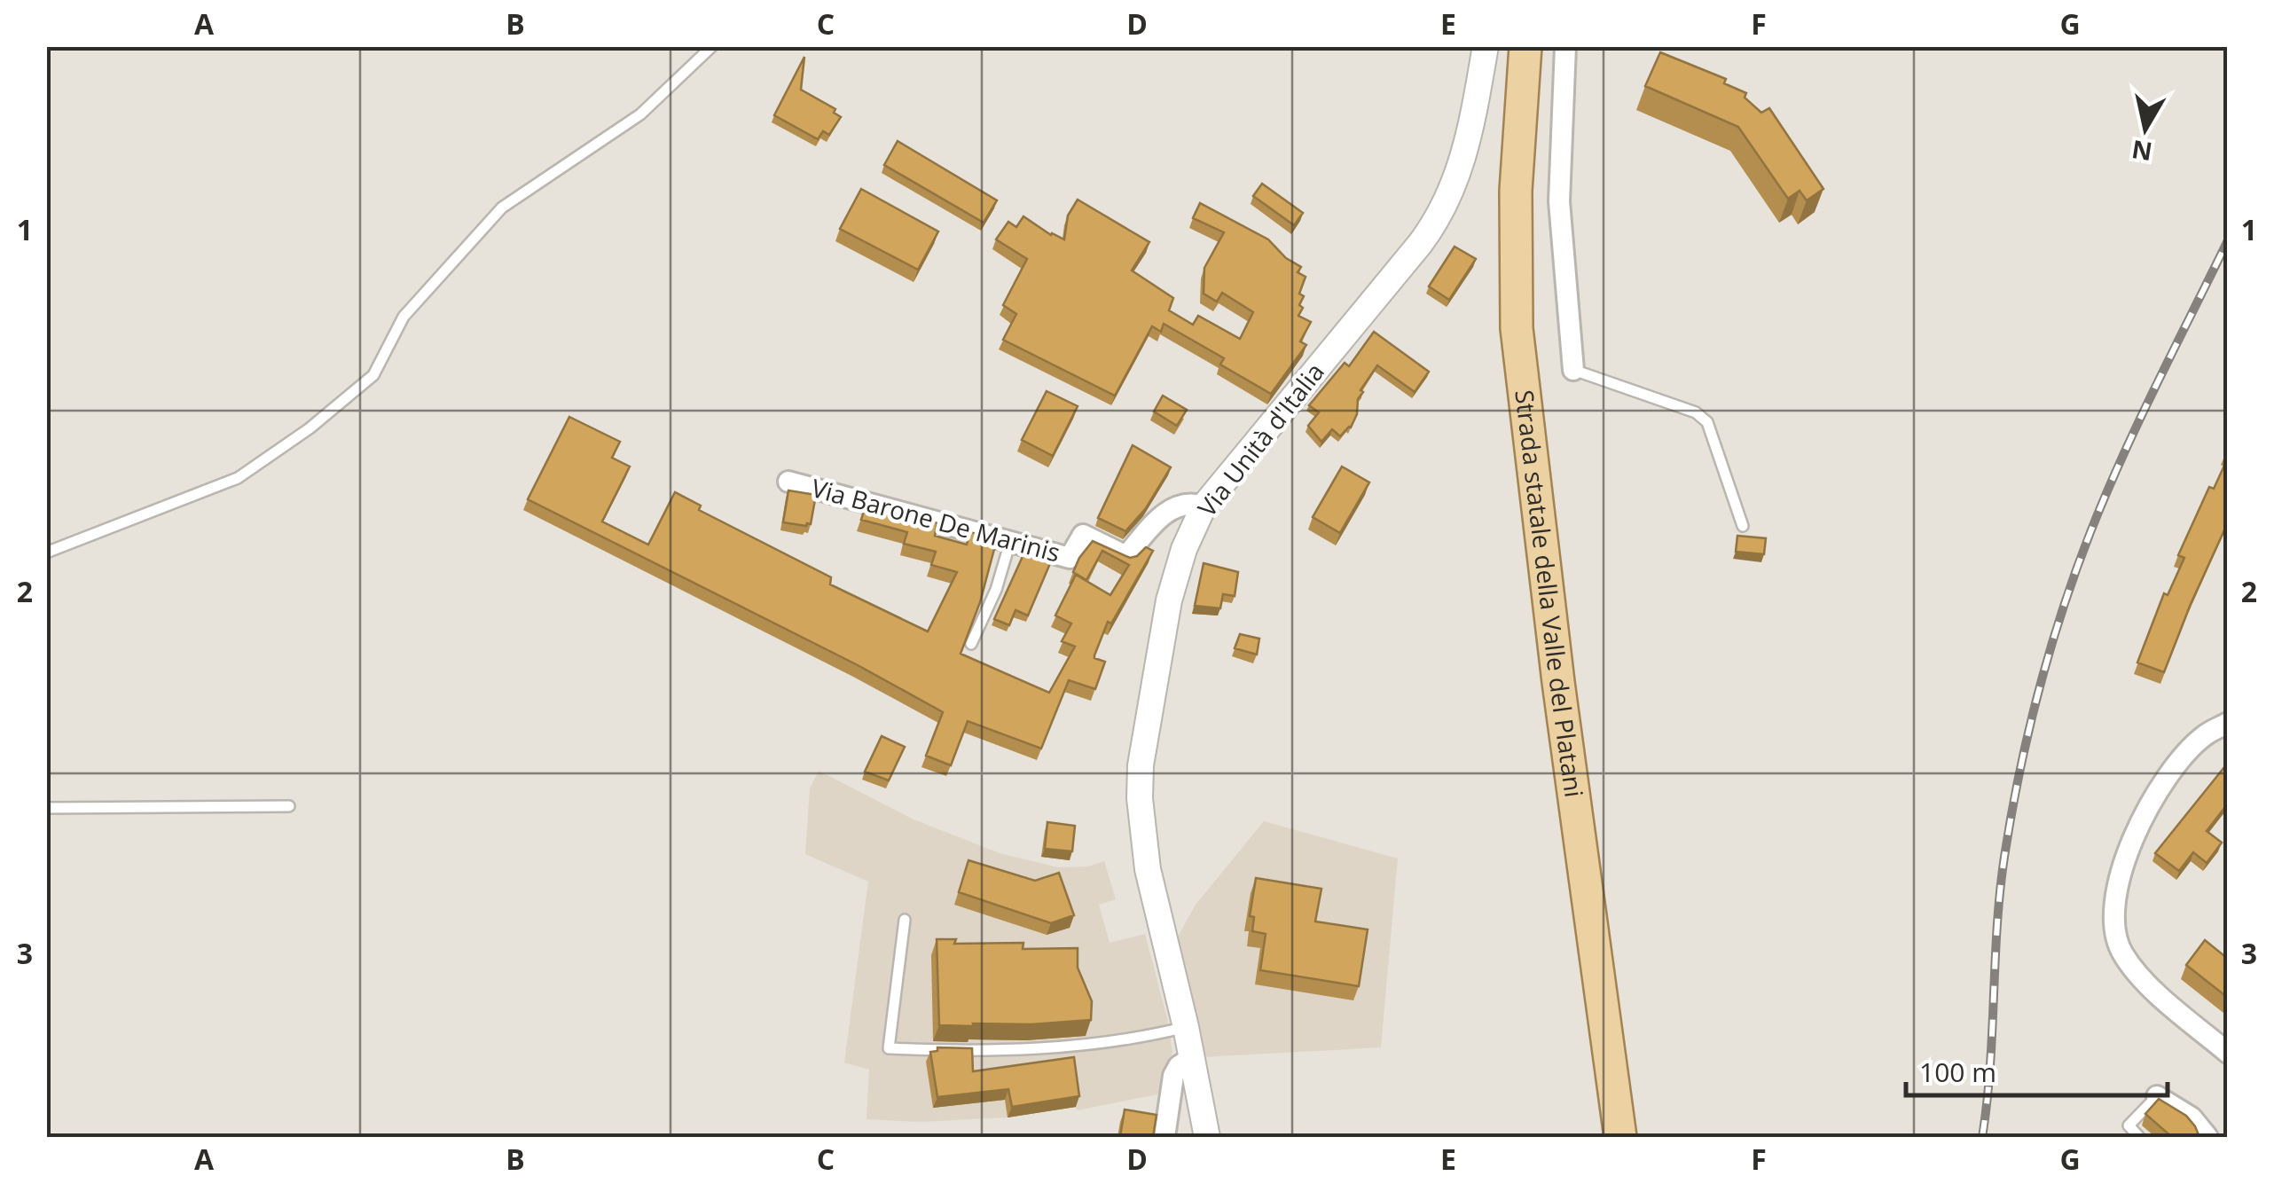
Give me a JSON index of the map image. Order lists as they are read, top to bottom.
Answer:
{
  "streets": {
    "main road": ["Strada statale della Valle del Platani"],
    "street": ["Via Unità d'Italia", "Via Barone De Marinis"]
  },
  "crossings": [
    ["Via Unità d'Italia", "Via Barone De Marinis"]
  ],
  "scale_bar": "100 m",
  "north": "bottom",
  "grid": {
    "columns": [
      "A",
      "B",
      "C",
      "D",
      "E",
      "F",
      "G"
    ],
    "rows": ["1", "2", "3"]
  }
}
